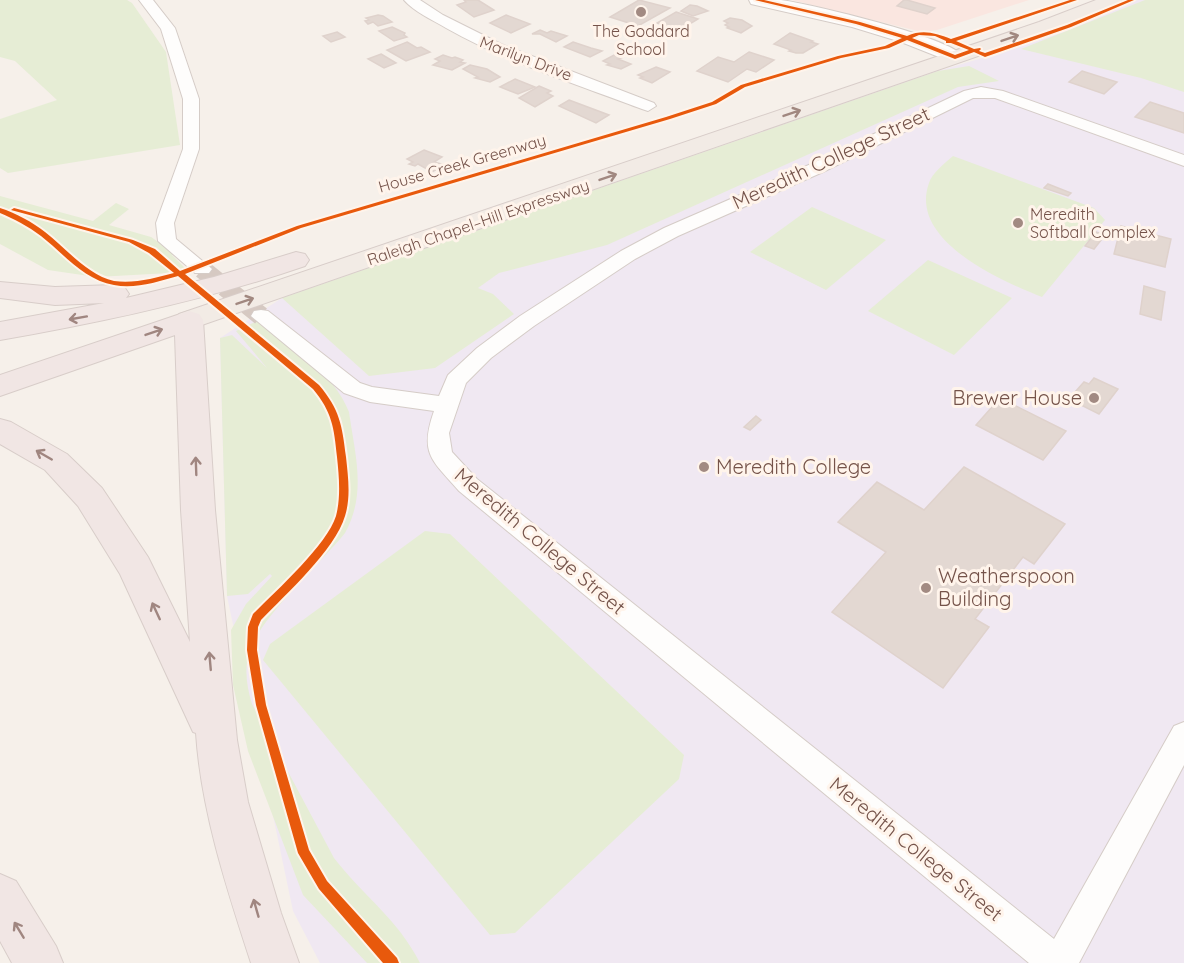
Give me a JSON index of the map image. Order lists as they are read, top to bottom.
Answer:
{
  "streets": {
    "highway": ["Raleigh Chapel–Hill Expressway"],
    "street": ["Marilyn Drive", "Meredith College Street"],
    "cycle path": ["House Creek Greenway"]
  },
  "places": [
    "The Goddard School",
    "Meredith Softball Complex",
    "Brewer House",
    "Meredith College",
    "Weatherspoon Building"
  ]
}
